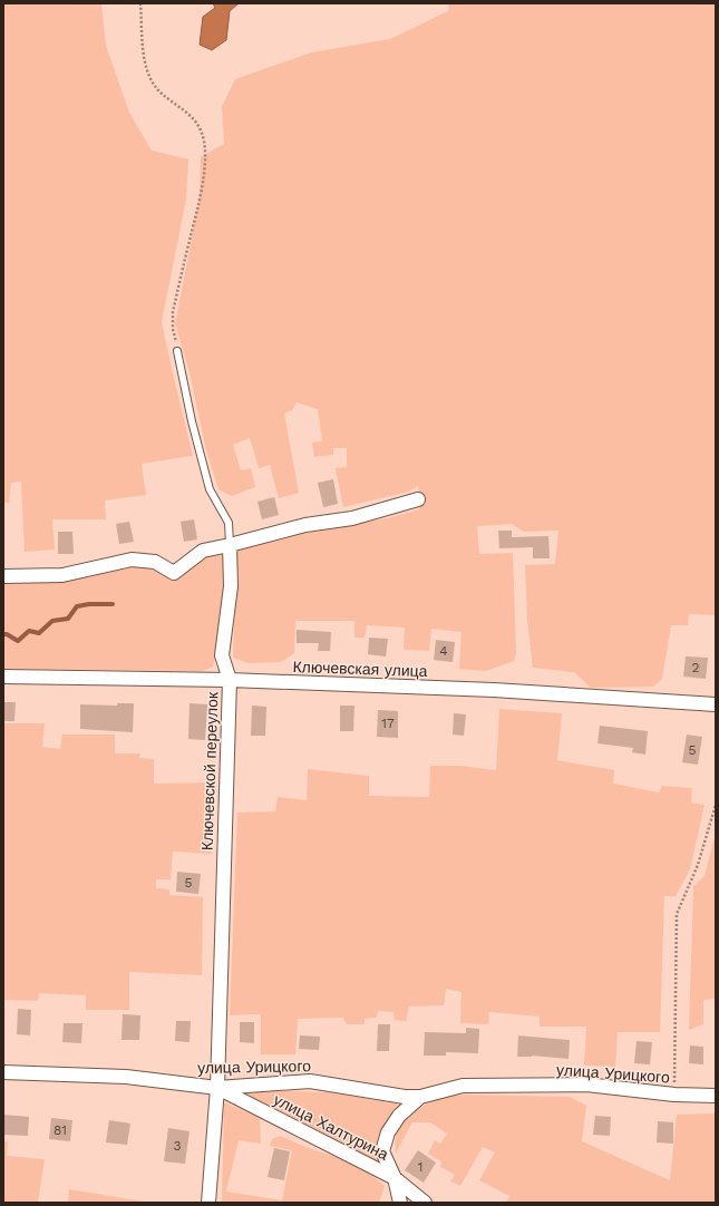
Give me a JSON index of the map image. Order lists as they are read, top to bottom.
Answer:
{
  "streets": {
    "street": [
      "Ключевская улица",
      "Ключевской переулок",
      "улица Урицкого",
      "улица Халтурина"
    ]
  },
  "crossings": [
    ["Ключевская улица", "Ключевской переулок"],
    ["Ключевской переулок", "улица Урицкого"],
    ["Ключевской переулок", "улица Халтурина"],
    ["улица Урицкого", "улица Халтурина"]
  ],
  "house_numbers": [
    "4",
    "2",
    "17",
    "5",
    "5",
    "81",
    "3",
    "1"
  ]
}
